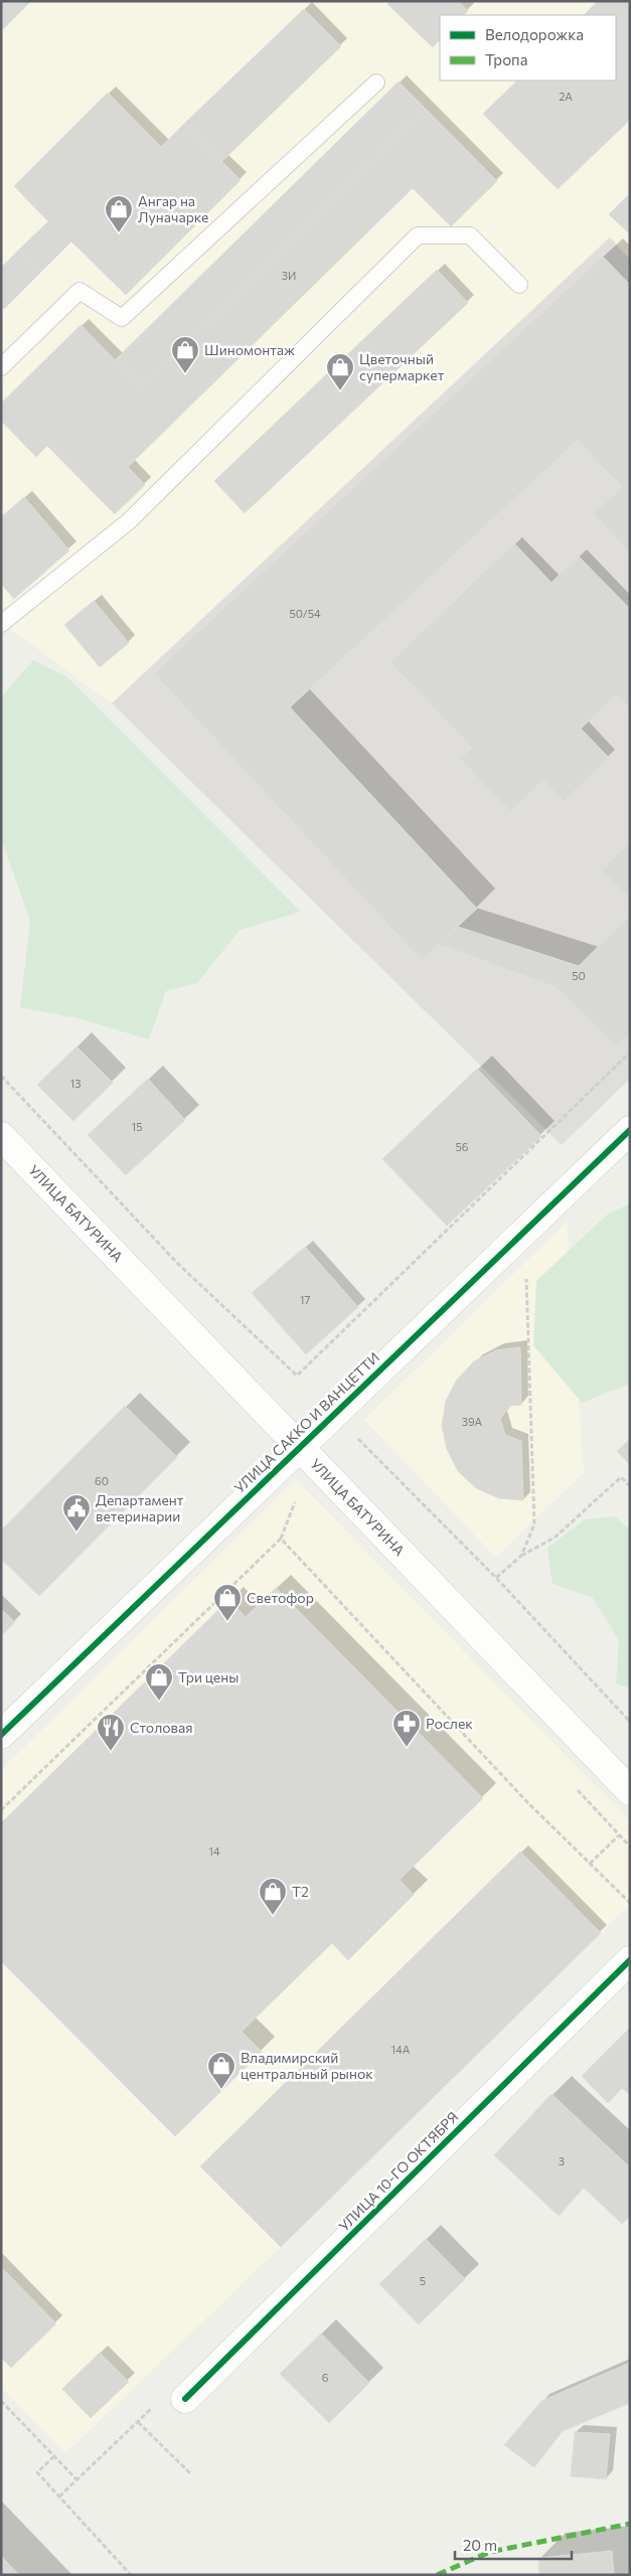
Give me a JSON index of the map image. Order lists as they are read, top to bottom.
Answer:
{
  "streets": {
    "street": ["УЛИЦА БАТУРИНА", "УЛИЦА САККО И ВАНЦЕТТИ", "УЛИЦА 10-ГО ОКТЯБРЯ"]
  },
  "crossings": [
    ["УЛИЦА БАТУРИНА", "УЛИЦА САККО И ВАНЦЕТТИ"]
  ],
  "places": {
    "shop": [
      "Ангар на Луначарке",
      "Шиномонтаж",
      "Цветочный супермаркет",
      "Светофор",
      "Три цены",
      "T2",
      "Владимирский центральный рынок"
    ],
    "public building": ["Департамент ветеринарии"],
    "pharmacy": ["Рослек"],
    "restaurant": ["Столовая"]
  },
  "house_numbers": [
    "2А",
    "3И",
    "50/54",
    "50",
    "13",
    "15",
    "56",
    "17",
    "39А",
    "60",
    "14",
    "14А",
    "3",
    "5",
    "6"
  ],
  "legend": ["Велодорожка", "Тропа"],
  "scale_bar": "20 m"
}
